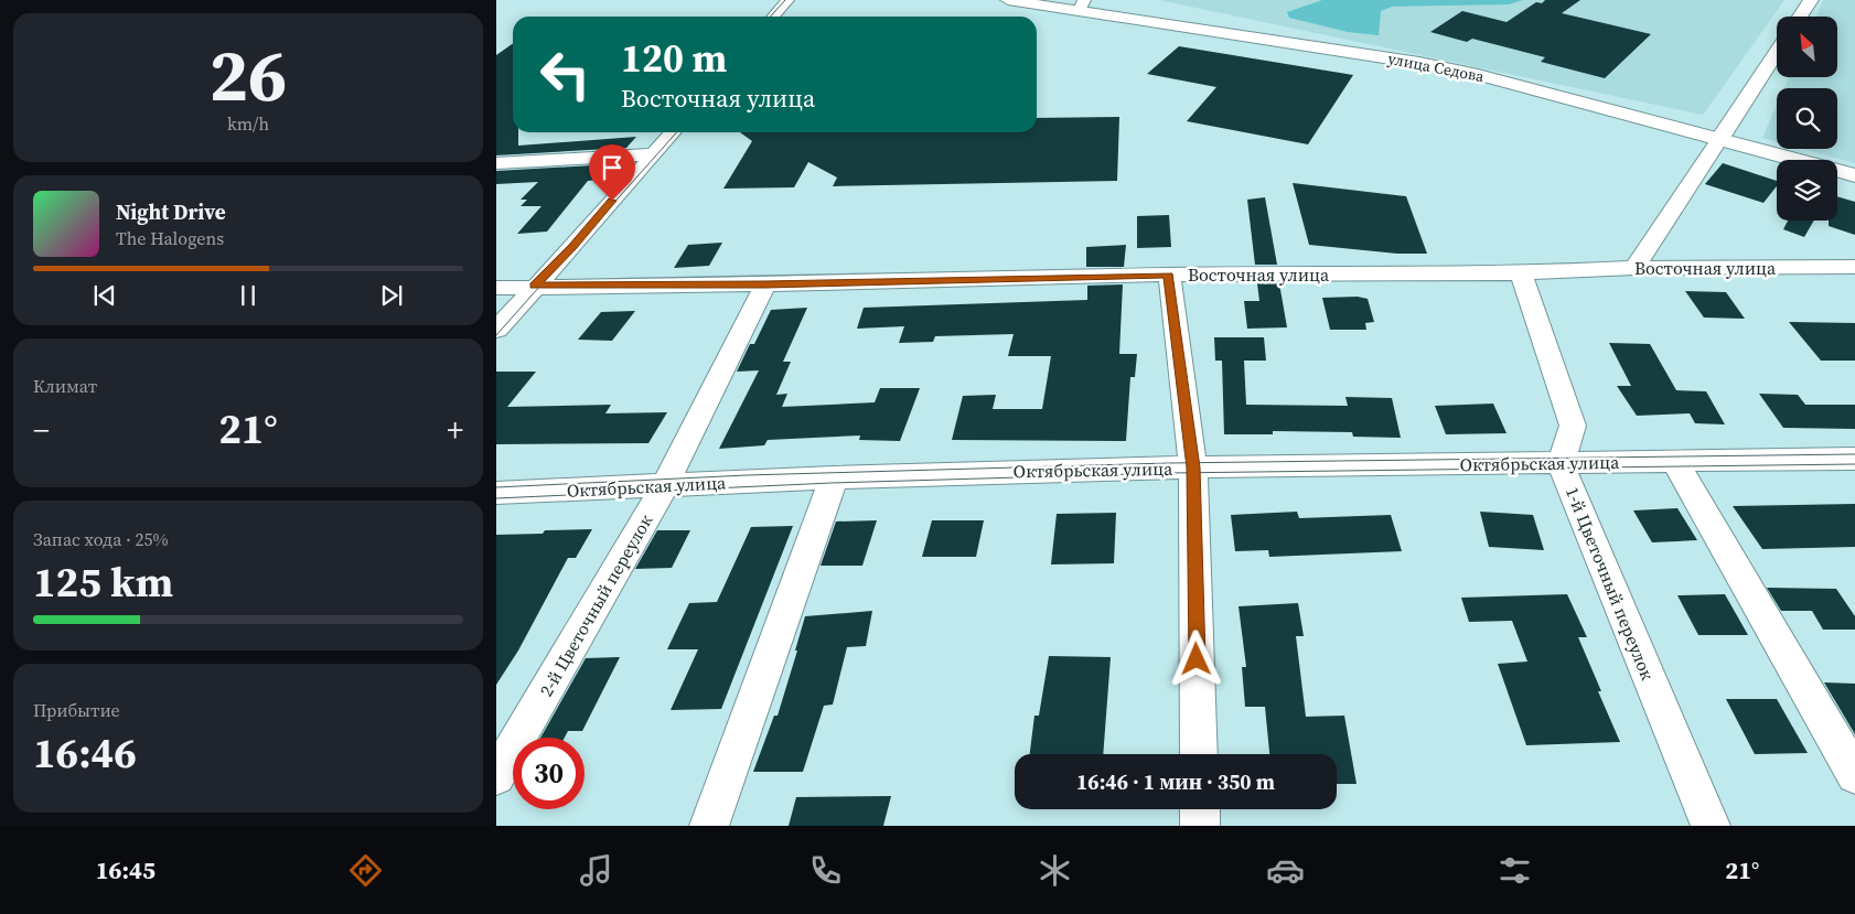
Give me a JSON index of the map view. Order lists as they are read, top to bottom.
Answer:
{
  "streets": {
    "main road": ["улица Седова"],
    "street": [
      "Восточная улица",
      "Октябрьская улица",
      "1-й Цветочный переулок",
      "2-й Цветочный переулок"
    ]
  },
  "crossings": [
    ["Восточная улица", "1-й Цветочный переулок"],
    ["Восточная улица", "2-й Цветочный переулок"],
    ["Октябрьская улица", "1-й Цветочный переулок"],
    ["Октябрьская улица", "2-й Цветочный переулок"]
  ],
  "north": "top left",
  "page": {
    "tile": [
      ["26", "km/h"],
      "Климат",
      ["Запас хода · 25%", "125 km"],
      ["Прибытие", "16:46"]
    ],
    "turn": ["120 m", "Восточная улица"],
    "song": ["Night Drive", "The Halogens"],
    "heat": ["−", "21°", "+"],
    "limit": "30",
    "trip": "16:46 · 1 мин · 350 m",
    "tabs": ["16:45", "21°"]
  }
}
